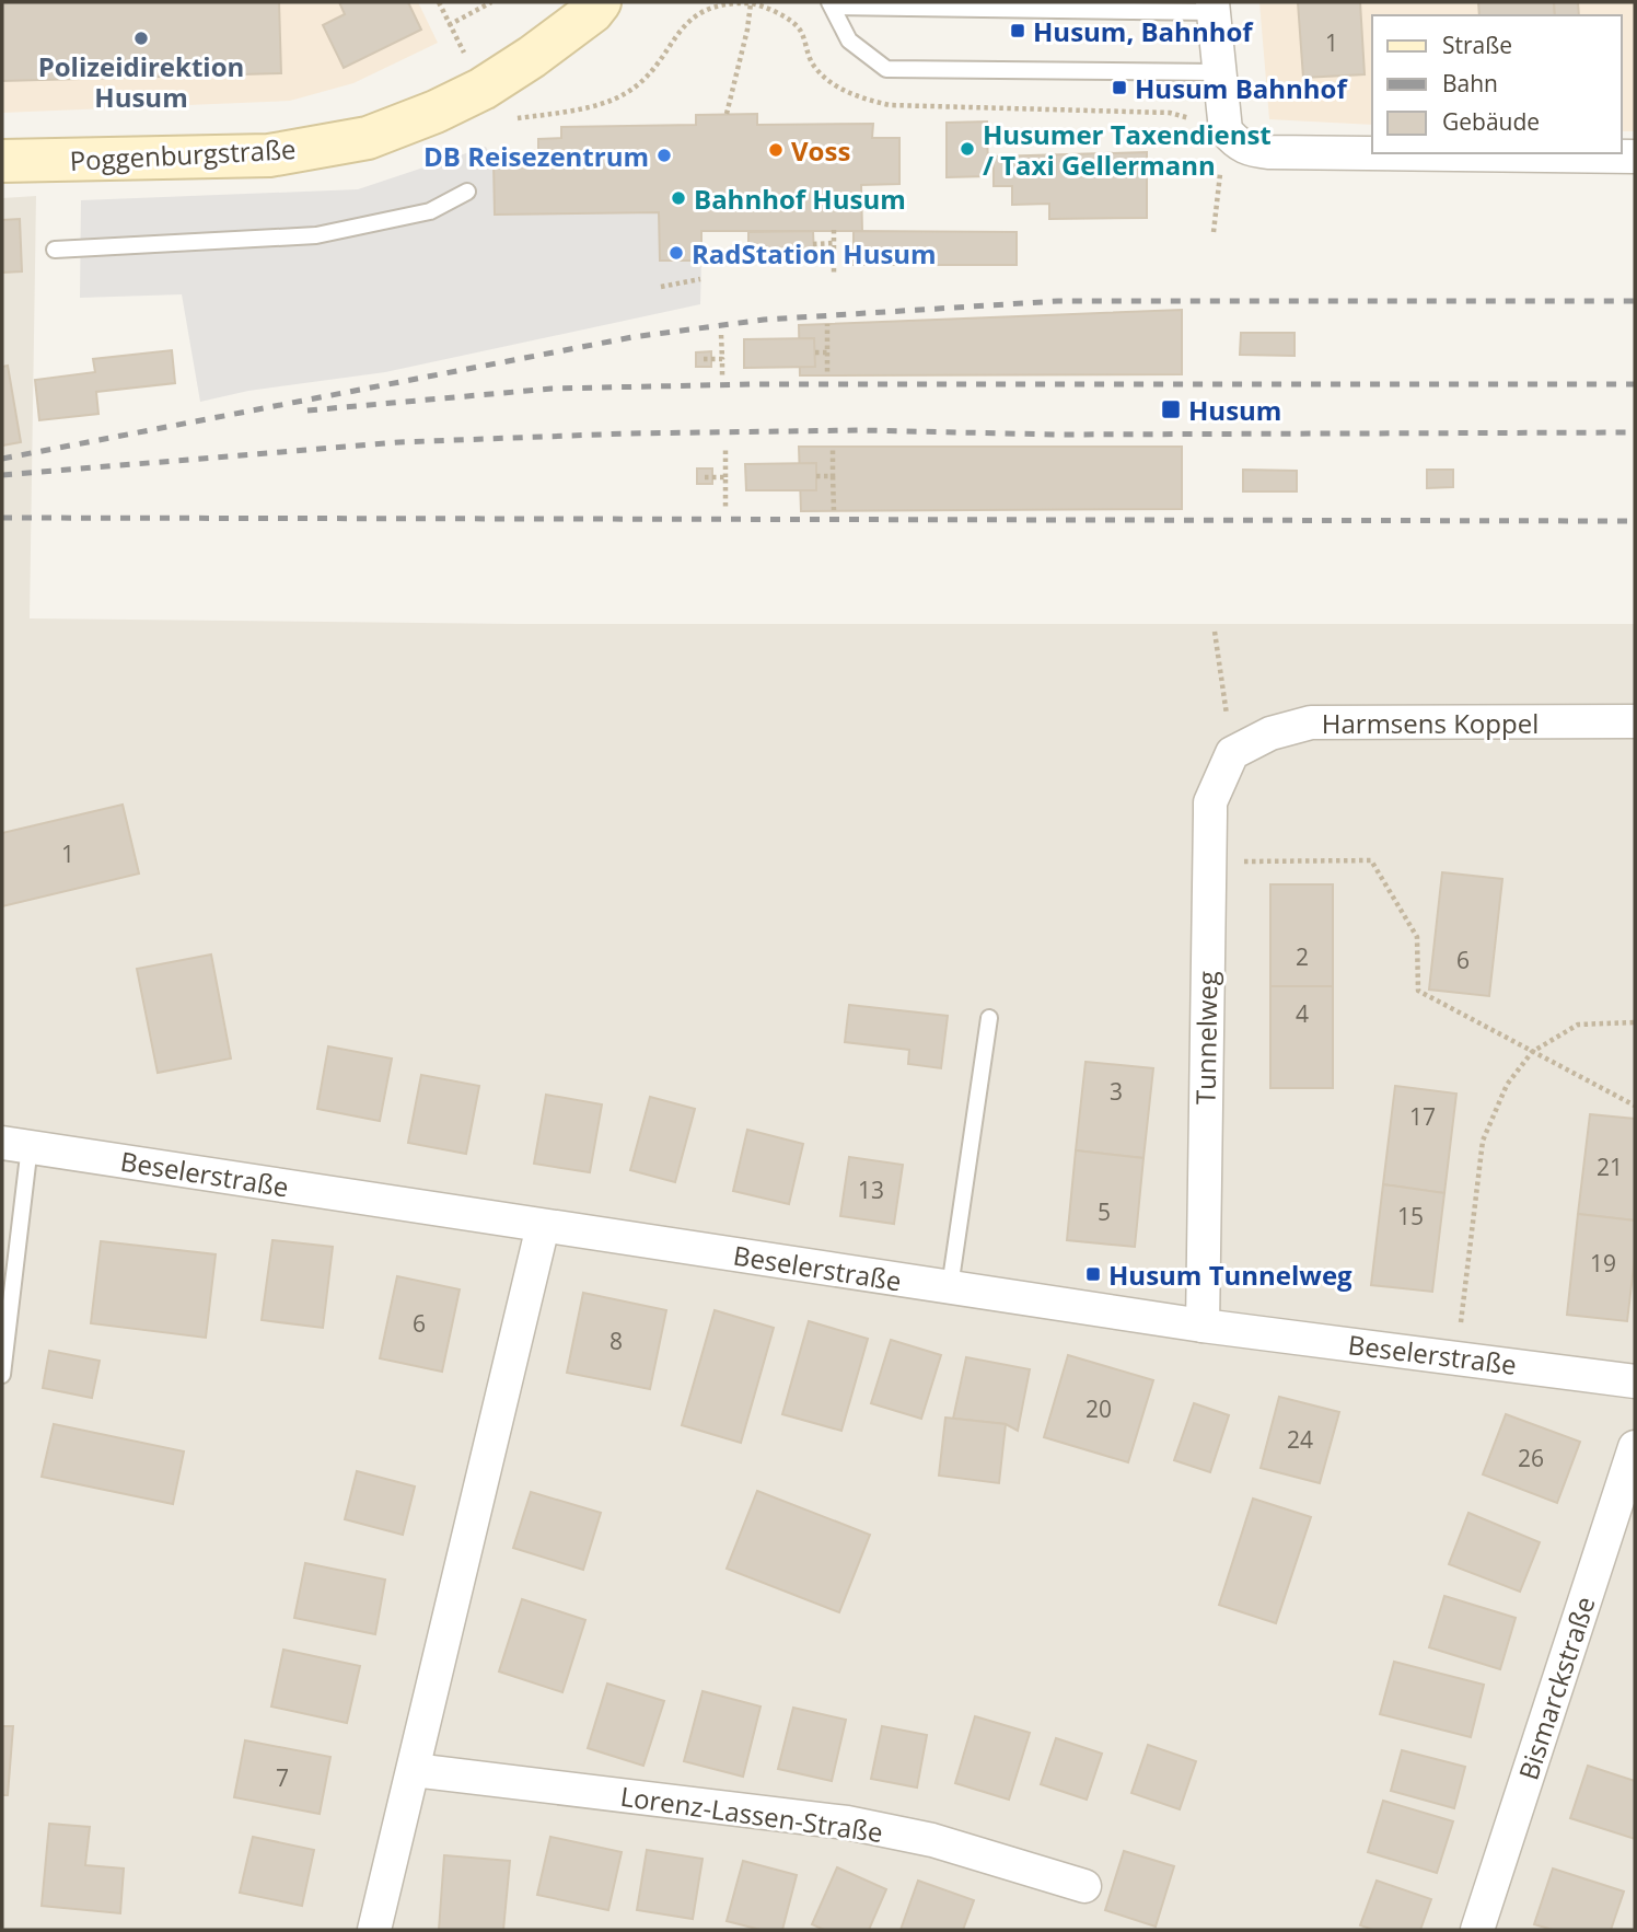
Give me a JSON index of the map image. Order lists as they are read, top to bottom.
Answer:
{
  "streets": {
    "main road": ["Poggenburgstraße"],
    "street": [
      "Harmsens Koppel",
      "Tunnelweg",
      "Beselerstraße",
      "Bismarckstraße",
      "Lorenz-Lassen-Straße"
    ]
  },
  "crossings": [
    ["Harmsens Koppel", "Tunnelweg"],
    ["Tunnelweg", "Beselerstraße"]
  ],
  "places": {
    "transit": [
      "Husum, Bahnhof",
      "Husum Bahnhof",
      "Husum",
      "Husum Tunnelweg"
    ],
    "other": [
      "Polizeidirektion Husum",
      "Husumer Taxendienst / Taxi Gellermann",
      "Voss",
      "DB Reisezentrum",
      "Bahnhof Husum",
      "RadStation Husum"
    ]
  },
  "house_numbers": [
    "1",
    "1",
    "2",
    "6",
    "4",
    "3",
    "17",
    "21",
    "13",
    "5",
    "15",
    "19",
    "6",
    "8",
    "20",
    "24",
    "26",
    "7"
  ],
  "legend": ["Straße", "Bahn", "Gebäude"]
}
